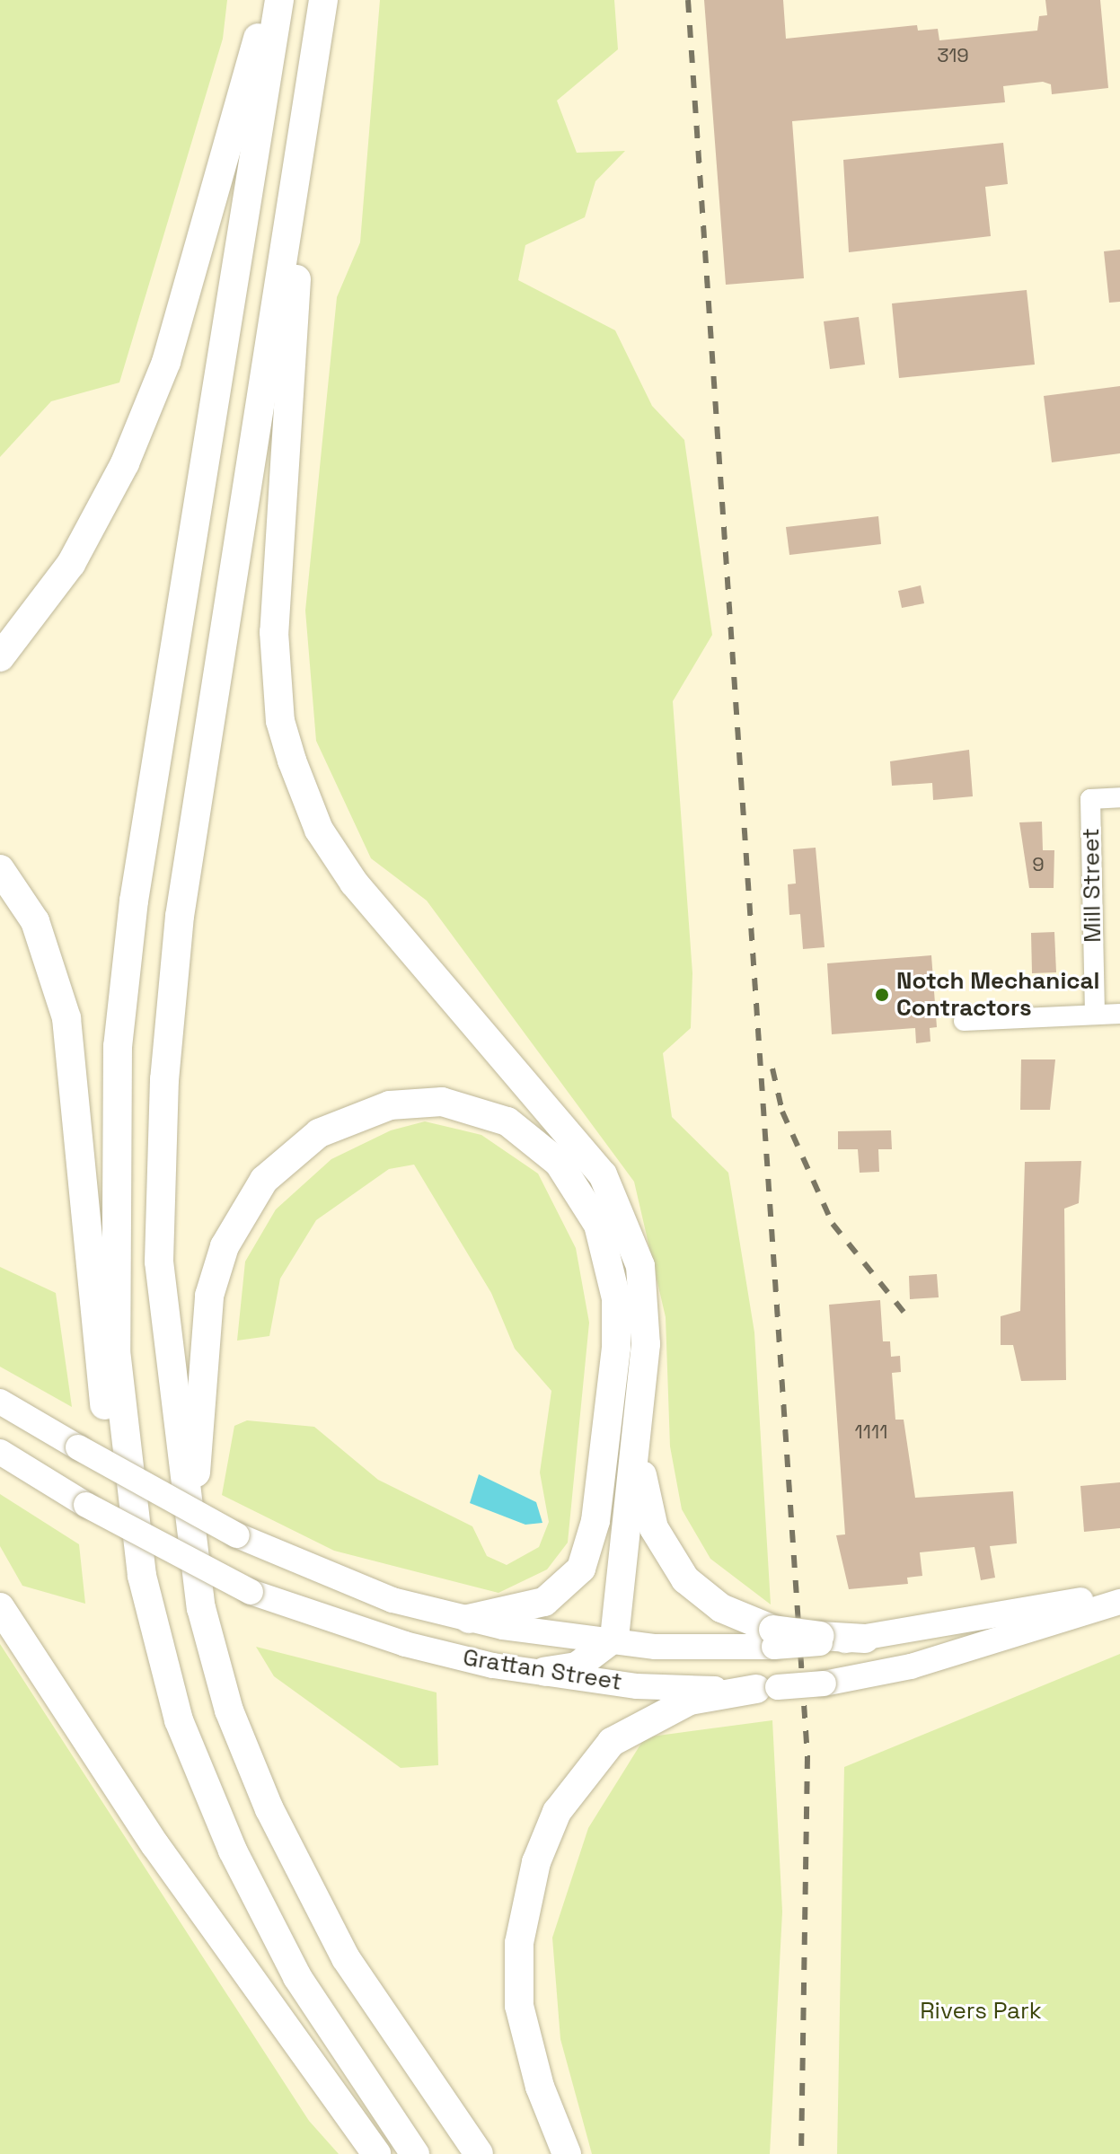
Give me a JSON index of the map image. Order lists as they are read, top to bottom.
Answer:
{
  "streets": {
    "main road": ["Grattan Street"],
    "street": ["Mill Street"]
  },
  "parks": ["Rivers Park"],
  "places": ["Notch Mechanical Contractors"],
  "house_numbers": ["319", "9", "1111"]
}
